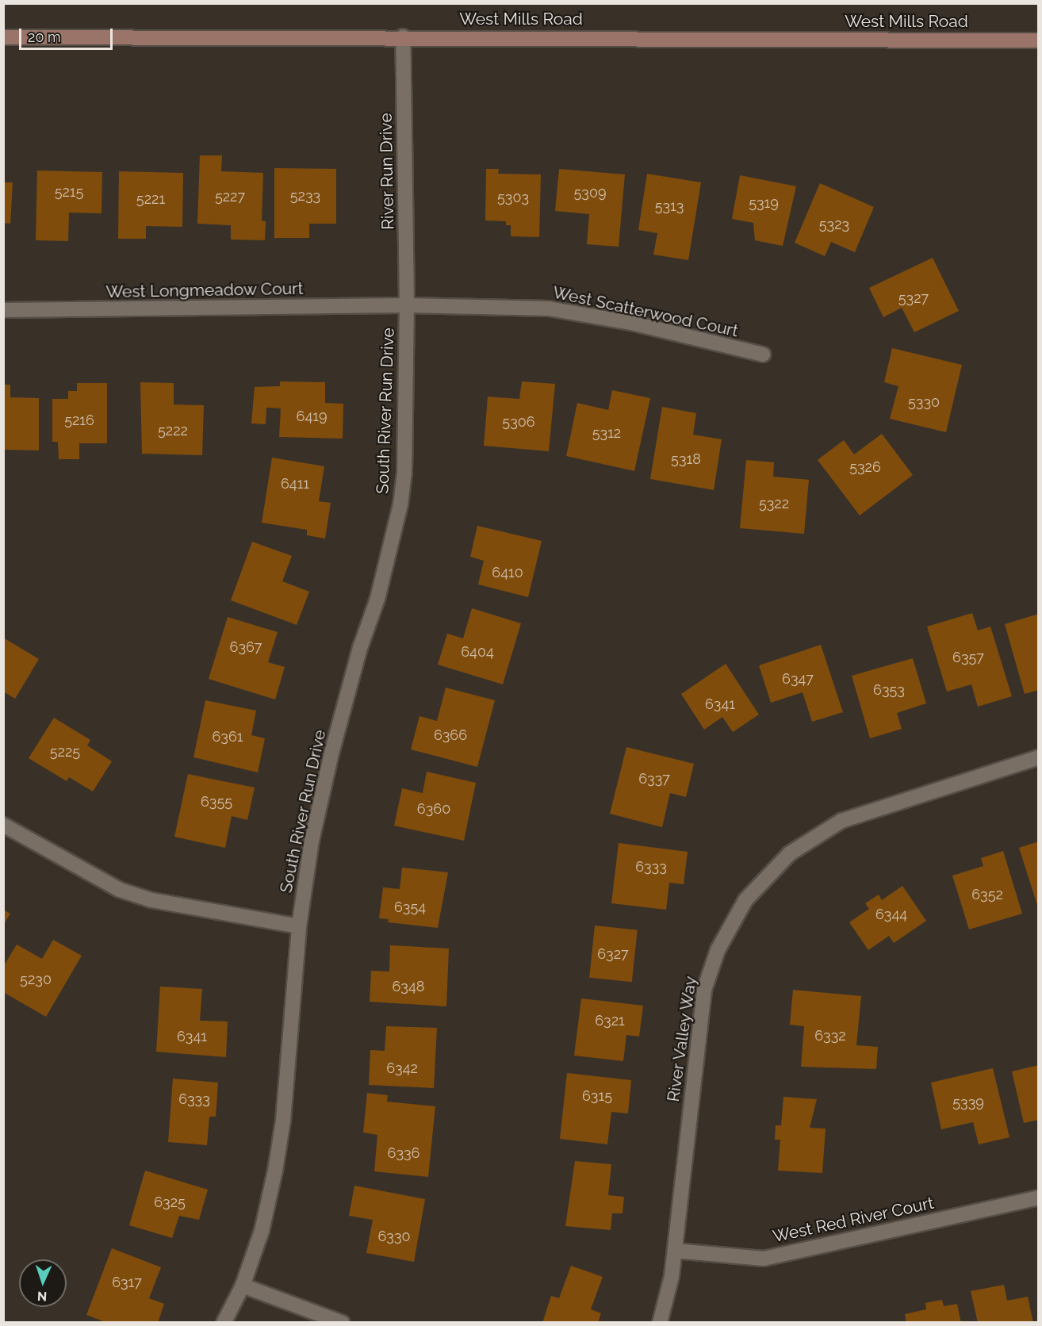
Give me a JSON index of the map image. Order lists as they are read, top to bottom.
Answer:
{
  "streets": {
    "street": [
      "West Mills Road",
      "River Run Drive",
      "West Longmeadow Court",
      "West Scatterwood Court",
      "South River Run Drive",
      "River Valley Way",
      "West Red River Court"
    ]
  },
  "crossings": [
    ["West Mills Road", "River Run Drive"],
    ["River Run Drive", "West Longmeadow Court"],
    ["River Run Drive", "West Scatterwood Court"],
    ["River Run Drive", "South River Run Drive"],
    ["West Longmeadow Court", "West Scatterwood Court"],
    ["West Longmeadow Court", "South River Run Drive"],
    ["West Scatterwood Court", "South River Run Drive"],
    ["River Valley Way", "West Red River Court"]
  ],
  "house_numbers": [
    "5215",
    "5309",
    "5233",
    "5227",
    "5303",
    "5221",
    "5319",
    "5313",
    "5323",
    "5327",
    "5330",
    "6419",
    "5216",
    "5306",
    "5222",
    "5312",
    "5318",
    "5326",
    "6411",
    "5322",
    "6410",
    "6367",
    "6404",
    "6357",
    "6347",
    "6353",
    "6341",
    "6366",
    "6361",
    "5225",
    "6337",
    "6355",
    "6360",
    "6333",
    "6352",
    "6354",
    "6344",
    "6327",
    "5230",
    "6348",
    "6321",
    "6332",
    "6341",
    "6342",
    "6315",
    "6333",
    "5339",
    "6336",
    "6325",
    "6330",
    "6317"
  ],
  "scale_bar": "20 m",
  "north": "bottom"
}
